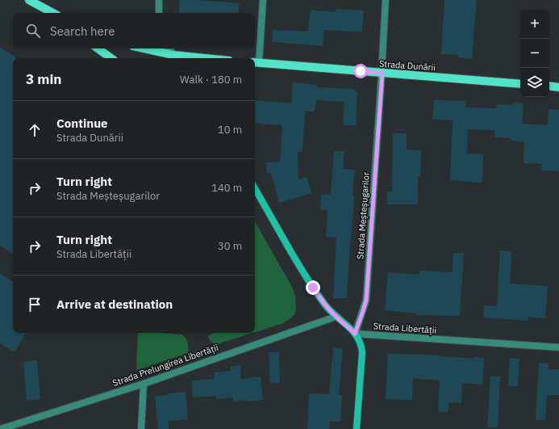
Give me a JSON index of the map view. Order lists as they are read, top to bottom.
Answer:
{
  "streets": {
    "main road": ["Strada Dunării"],
    "street": ["Strada Meșteșugarilor", "Strada Libertății", "Strada Prelungirea Libertății"]
  },
  "crossings": [
    ["Strada Dunării", "Strada Meșteșugarilor"],
    ["Strada Meșteșugarilor", "Strada Libertății"]
  ],
  "page": {
    "map_buttons": ["+", "−"],
    "search": "Search here",
    "heading": ["3 min", "Walk · 180 m"],
    "list": [
      ["Continue", "Strada Dunării", "10 m"],
      ["Turn right", "Strada Meșteșugarilor", "140 m"],
      ["Turn right", "Strada Libertății", "30 m"],
      "Arrive at destination"
    ]
  }
}
